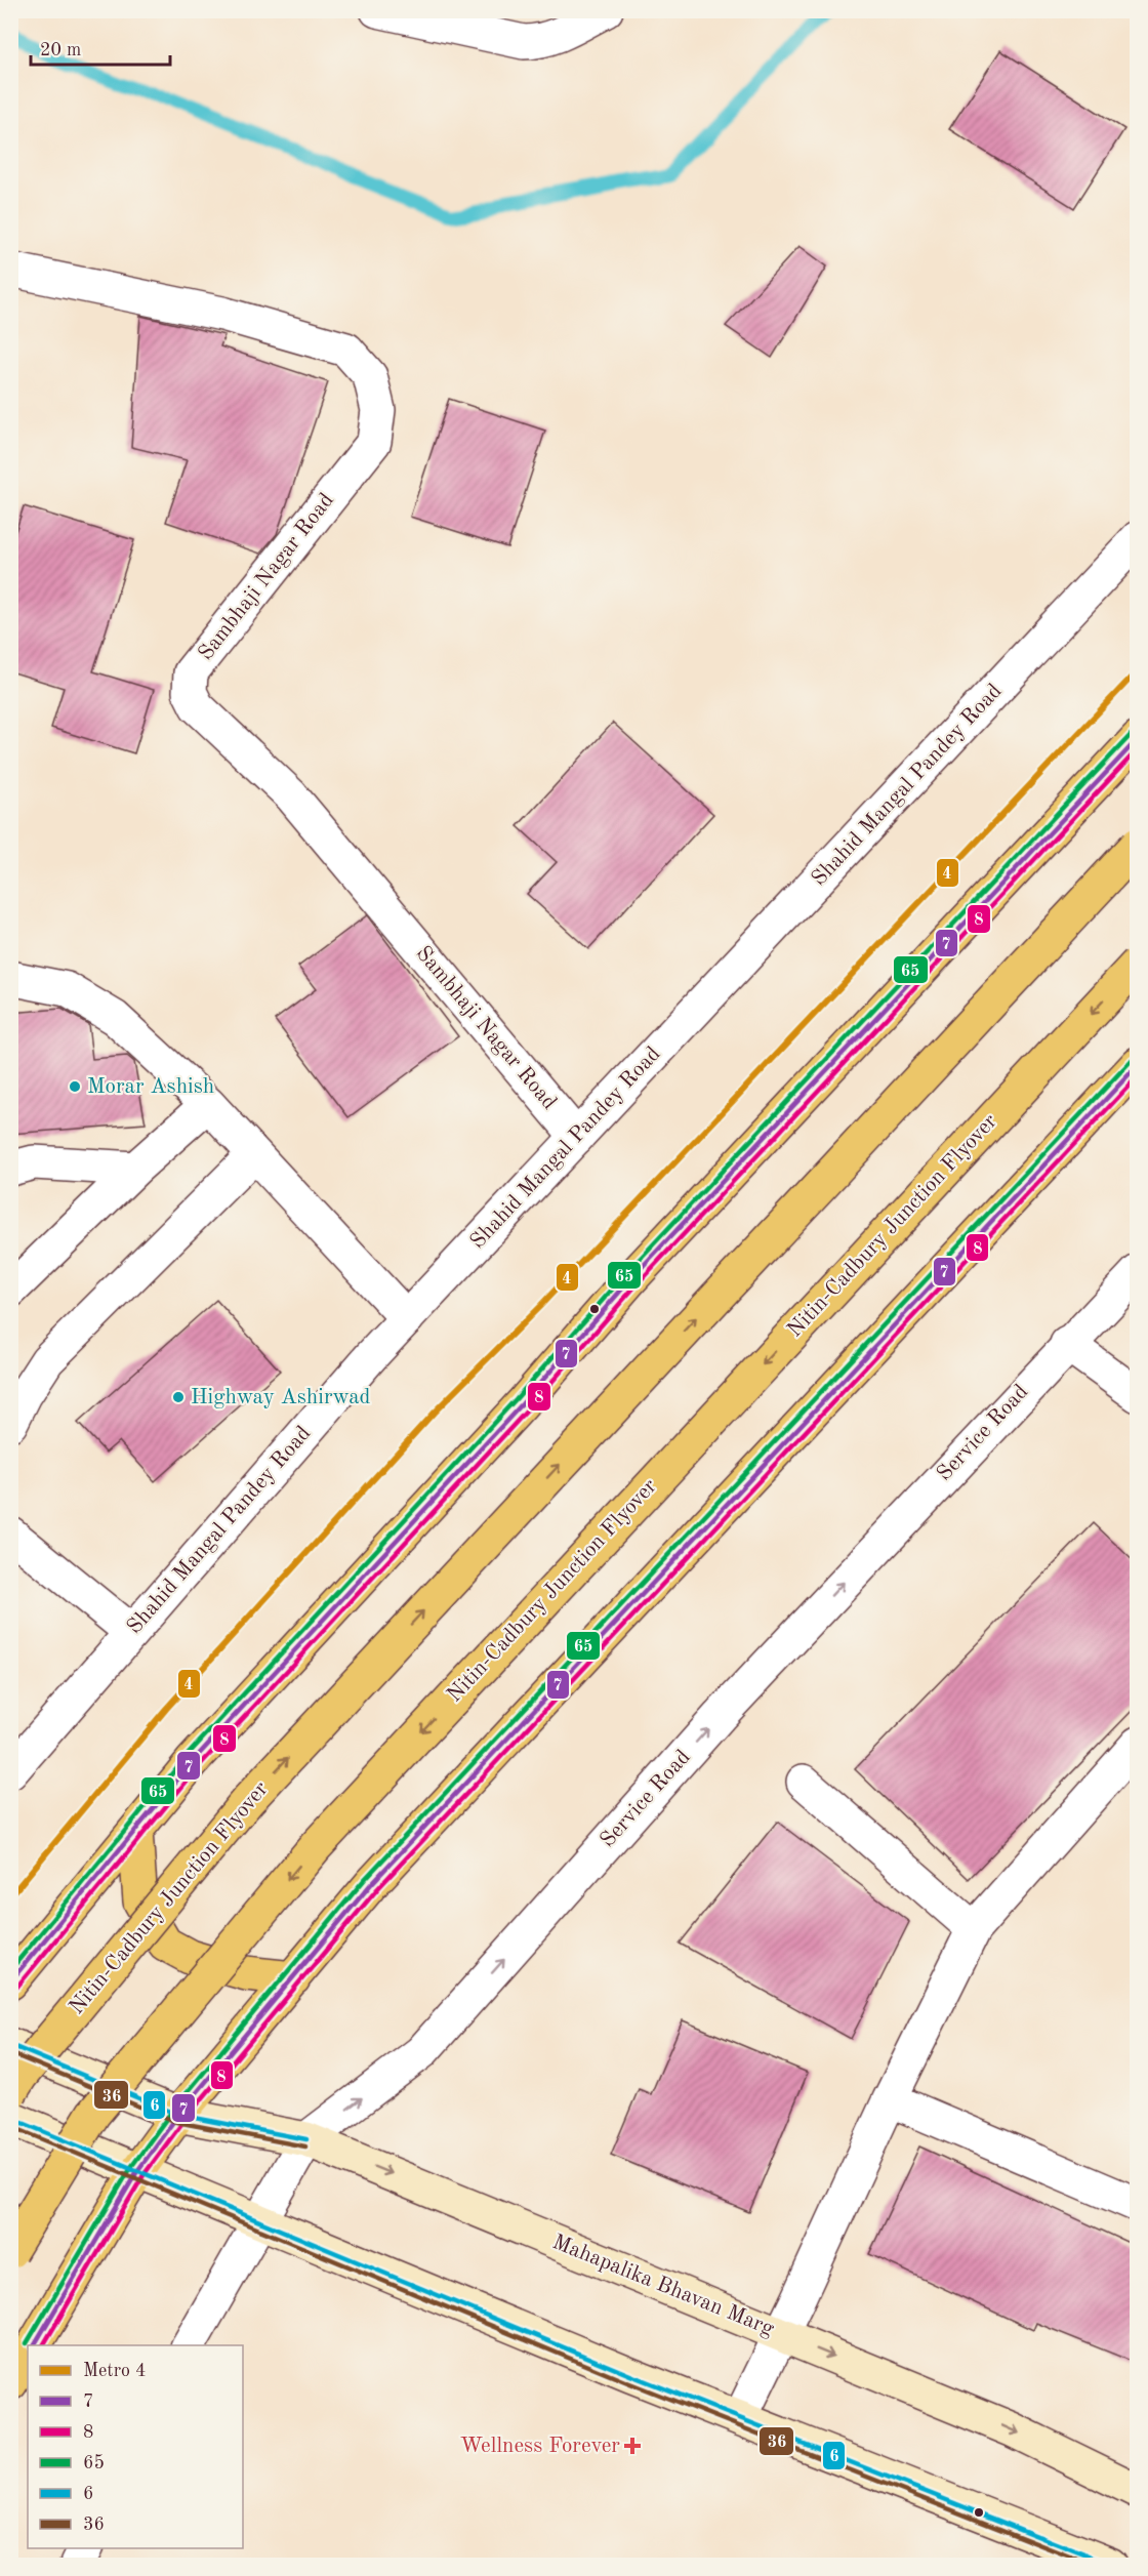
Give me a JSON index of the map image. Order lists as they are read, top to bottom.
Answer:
{
  "streets": {
    "highway": ["Nitin-Cadbury Junction Flyover"],
    "main road": ["Mahapalika Bhavan Marg"],
    "street": ["Sambhaji Nagar Road", "Shahid Mangal Pandey Road", "Service Road"]
  },
  "crossings": [
    ["Sambhaji Nagar Road", "Shahid Mangal Pandey Road"],
    ["Service Road", "Mahapalika Bhavan Marg"]
  ],
  "one_way": ["Service Road"],
  "places": {
    "other": ["Morar Ashish", "Highway Ashirwad"],
    "health": ["Wellness Forever"]
  },
  "lines": [
    "metro line 4",
    "transit line 65",
    "transit line 7",
    "transit line 8",
    "transit line 6",
    "transit line 36"
  ],
  "legend": [
    "Metro 4",
    "7",
    "8",
    "65",
    "6",
    "36"
  ],
  "scale_bar": "20 m"
}
